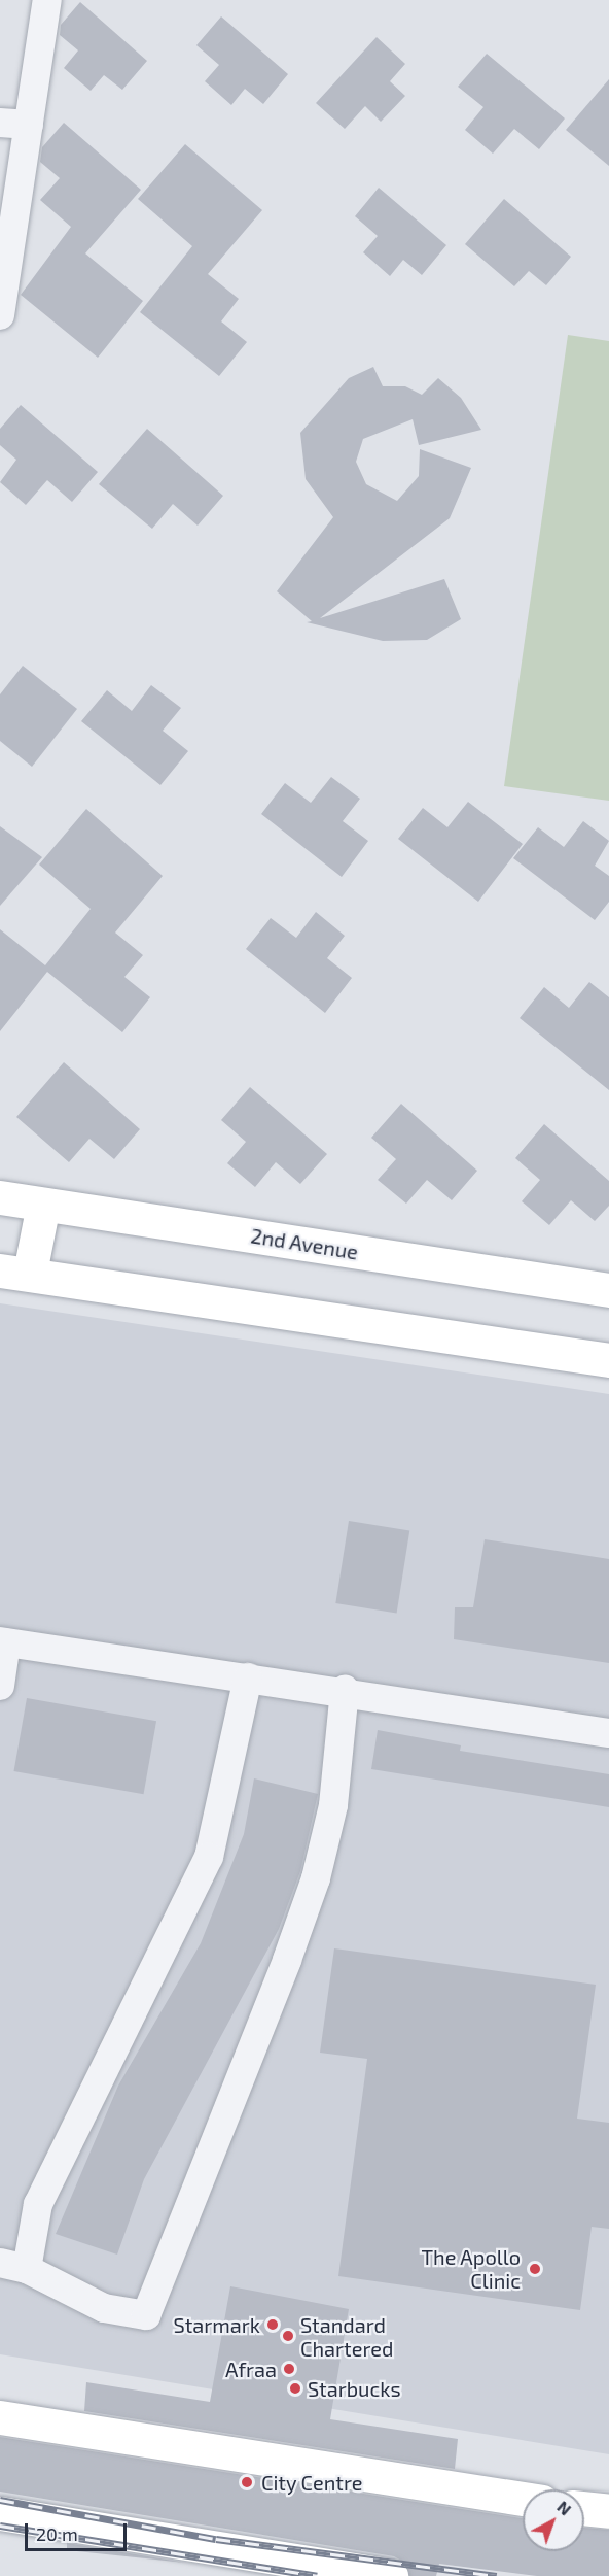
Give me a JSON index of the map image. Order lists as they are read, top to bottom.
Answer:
{
  "streets": {
    "street": ["2nd Avenue"]
  },
  "places": [
    "The Apollo Clinic",
    "Starmark",
    "Standard Chartered",
    "Afraa",
    "Starbucks",
    "City Centre"
  ],
  "scale_bar": "20 m",
  "north": "top right"
}
